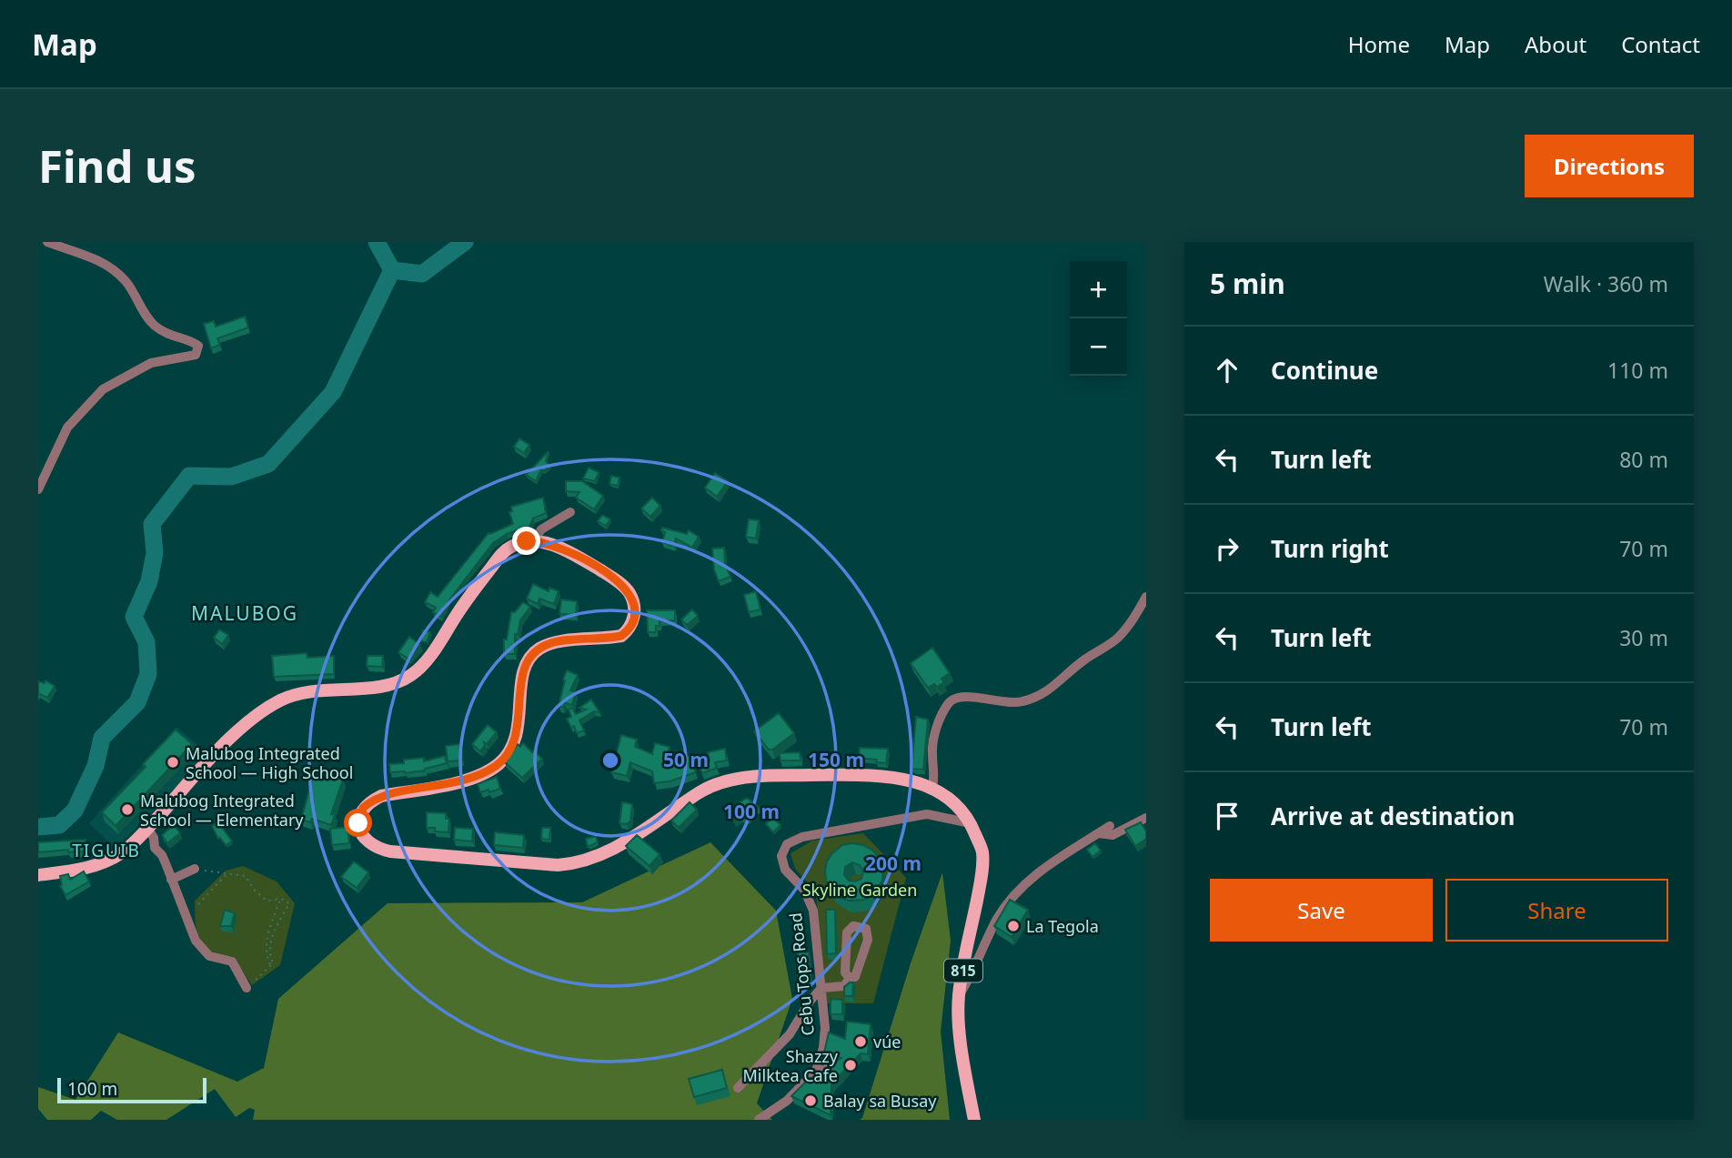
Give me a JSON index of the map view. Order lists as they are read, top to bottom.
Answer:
{
  "streets": {
    "main road": ["815"],
    "street": ["Cebu Tops Road"]
  },
  "crossings": [
    ["815", "Cebu Tops Road"]
  ],
  "districts": ["MALUBOG", "TIGUIB"],
  "parks": ["Skyline Garden"],
  "places": [
    "Malubog Integrated School — High School",
    "Malubog Integrated School — Elementary",
    "La Tegola",
    "vúe",
    "Shazzy Milktea Cafe",
    "Balay sa Busay"
  ],
  "scale_bar": "100 m",
  "page": {
    "header": "Map",
    "nav": [
      "Home",
      "Map",
      "About",
      "Contact"
    ],
    "buttons": [
      "Directions",
      ["Save", "Share"]
    ],
    "title": "Find us",
    "heading": ["5 min", "Walk · 360 m"],
    "map_buttons": ["+", "−"],
    "list": [
      ["Continue", "110 m"],
      ["Turn left", "80 m"],
      ["Turn right", "70 m"],
      ["Turn left", "30 m"],
      ["Turn left", "70 m"],
      "Arrive at destination"
    ],
    "scale": "100 m"
  },
  "rings": [
    "50 m",
    "150 m",
    "100 m",
    "200 m"
  ]
}
